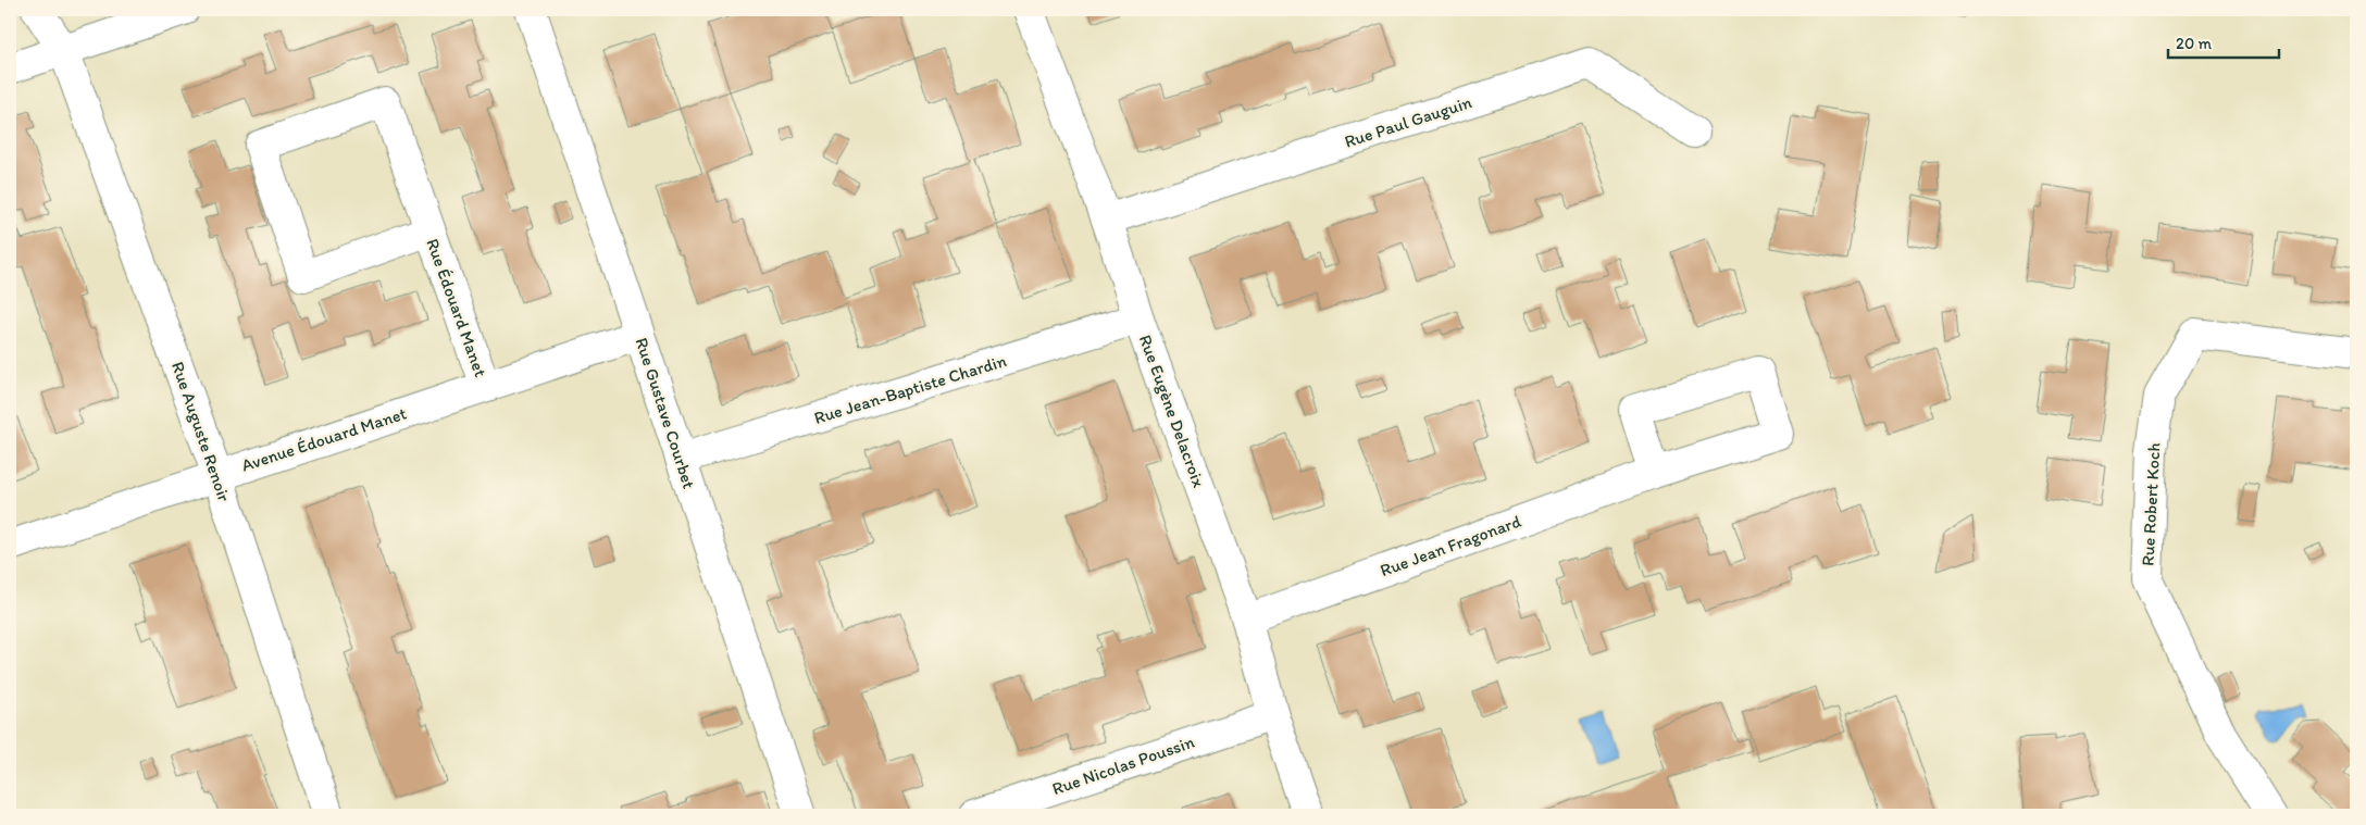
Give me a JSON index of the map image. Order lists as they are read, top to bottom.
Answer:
{
  "streets": {
    "street": [
      "Rue Paul Gauguin",
      "Rue Édouard Manet",
      "Rue Jean-Baptiste Chardin",
      "Rue Eugène Delacroix",
      "Rue Gustave Courbet",
      "Rue Auguste Renoir",
      "Avenue Édouard Manet",
      "Rue Robert Koch",
      "Rue Jean Fragonard",
      "Rue Nicolas Poussin"
    ]
  },
  "crossings": [
    ["Rue Paul Gauguin", "Rue Eugène Delacroix"],
    ["Rue Édouard Manet", "Avenue Édouard Manet"],
    ["Rue Jean-Baptiste Chardin", "Rue Eugène Delacroix"],
    ["Rue Jean-Baptiste Chardin", "Rue Gustave Courbet"],
    ["Rue Eugène Delacroix", "Rue Jean Fragonard"],
    ["Rue Eugène Delacroix", "Rue Nicolas Poussin"],
    ["Rue Gustave Courbet", "Avenue Édouard Manet"],
    ["Rue Auguste Renoir", "Avenue Édouard Manet"]
  ],
  "scale_bar": "20 m"
}
